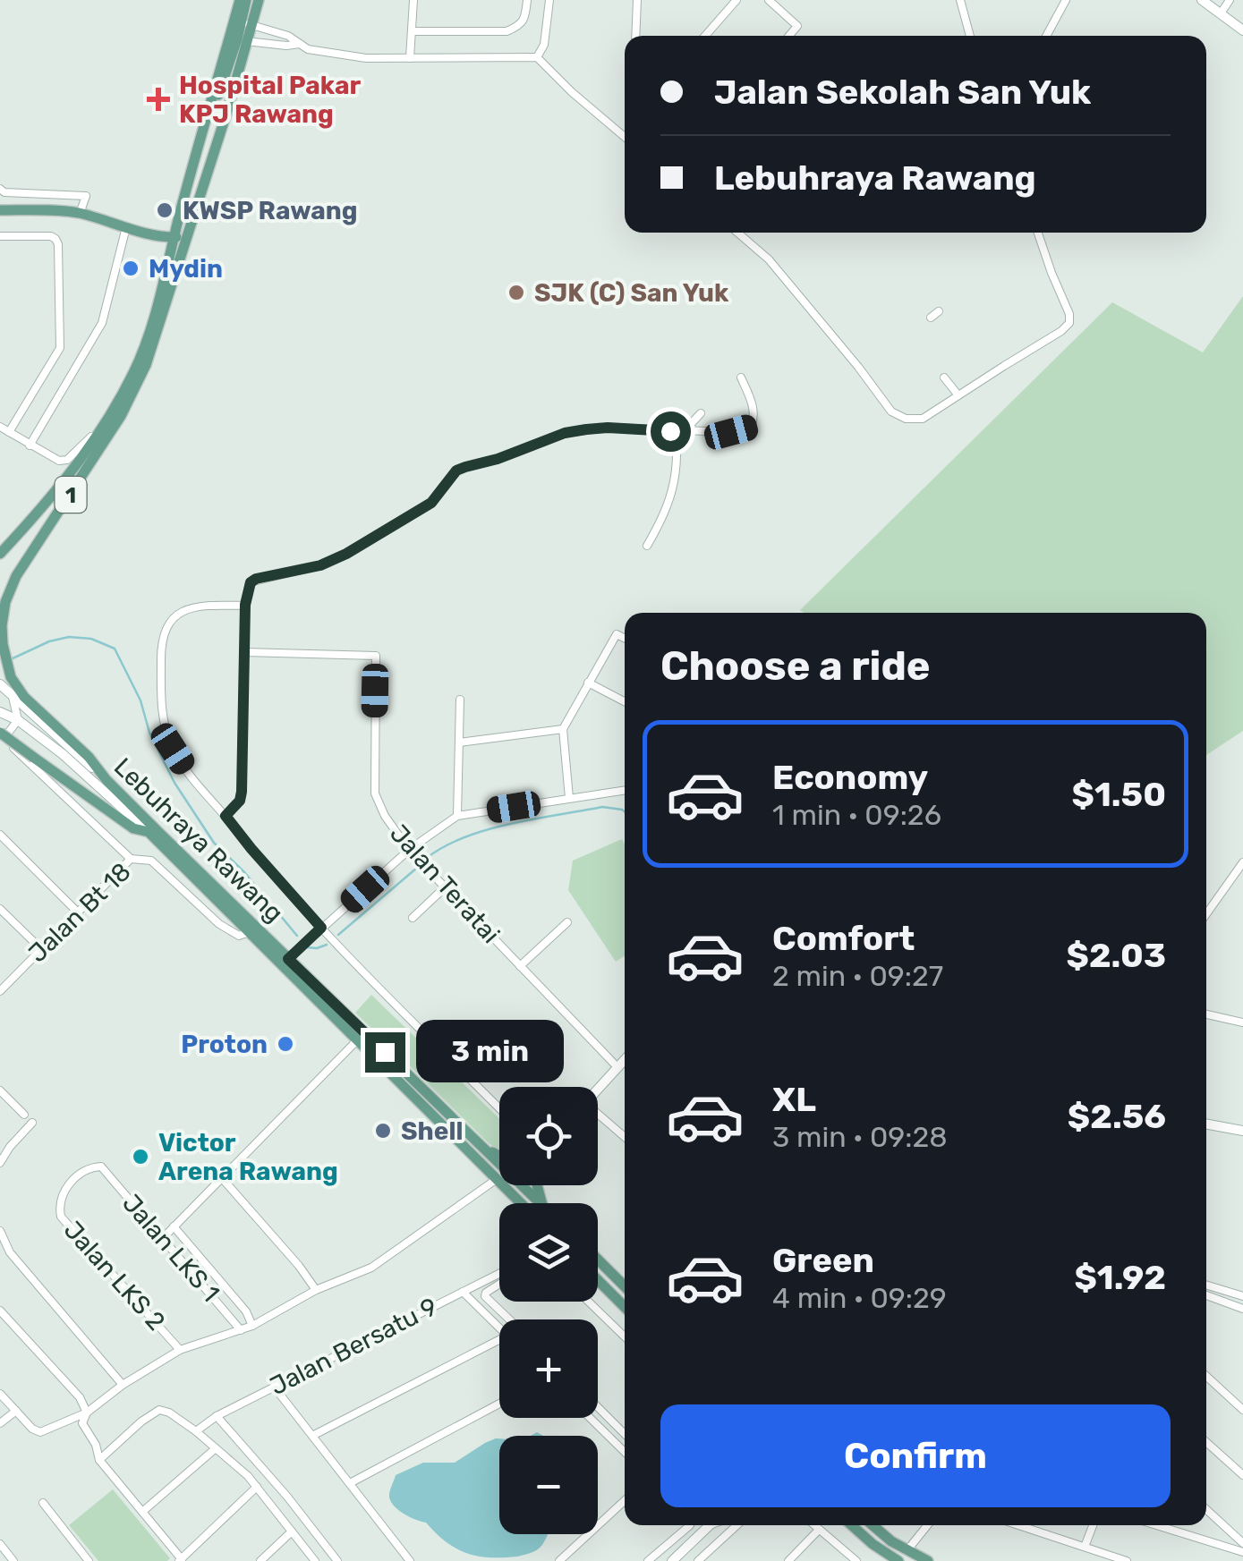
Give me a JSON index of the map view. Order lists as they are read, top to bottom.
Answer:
{
  "streets": {
    "main road": ["1", "Lebuhraya Rawang"],
    "street": [
      "Jalan Teratai",
      "Jalan Bt 18",
      "Jalan LKS 1",
      "Jalan LKS 2",
      "Jalan Bersatu 9"
    ]
  },
  "crossings": [
    ["1", "Lebuhraya Rawang"],
    ["Lebuhraya Rawang", "Jalan Bt 18"],
    ["Jalan LKS 1", "Jalan LKS 2"]
  ],
  "places": {
    "health": ["Hospital Pakar KPJ Rawang"],
    "other": [
      "KWSP Rawang",
      "Mydin",
      "SJK (C) San Yuk",
      "Proton",
      "Shell",
      "Victor Arena Rawang"
    ]
  },
  "page": {
    "banner": ["Jalan Sekolah San Yuk", "Lebuhraya Rawang"],
    "heading": "Choose a ride",
    "list": [
      {
        "name": "Economy",
        "note": "1 min · 09:26",
        "value": "$1.50"
      },
      {
        "name": "Comfort",
        "note": "2 min · 09:27",
        "value": "$2.03"
      },
      {
        "name": "XL",
        "note": "3 min · 09:28",
        "value": "$2.56"
      },
      {
        "name": "Green",
        "note": "4 min · 09:29",
        "value": "$1.92"
      }
    ],
    "bubble": "3 min",
    "map_buttons": ["+", "−"],
    "buttons": "Confirm"
  }
}
